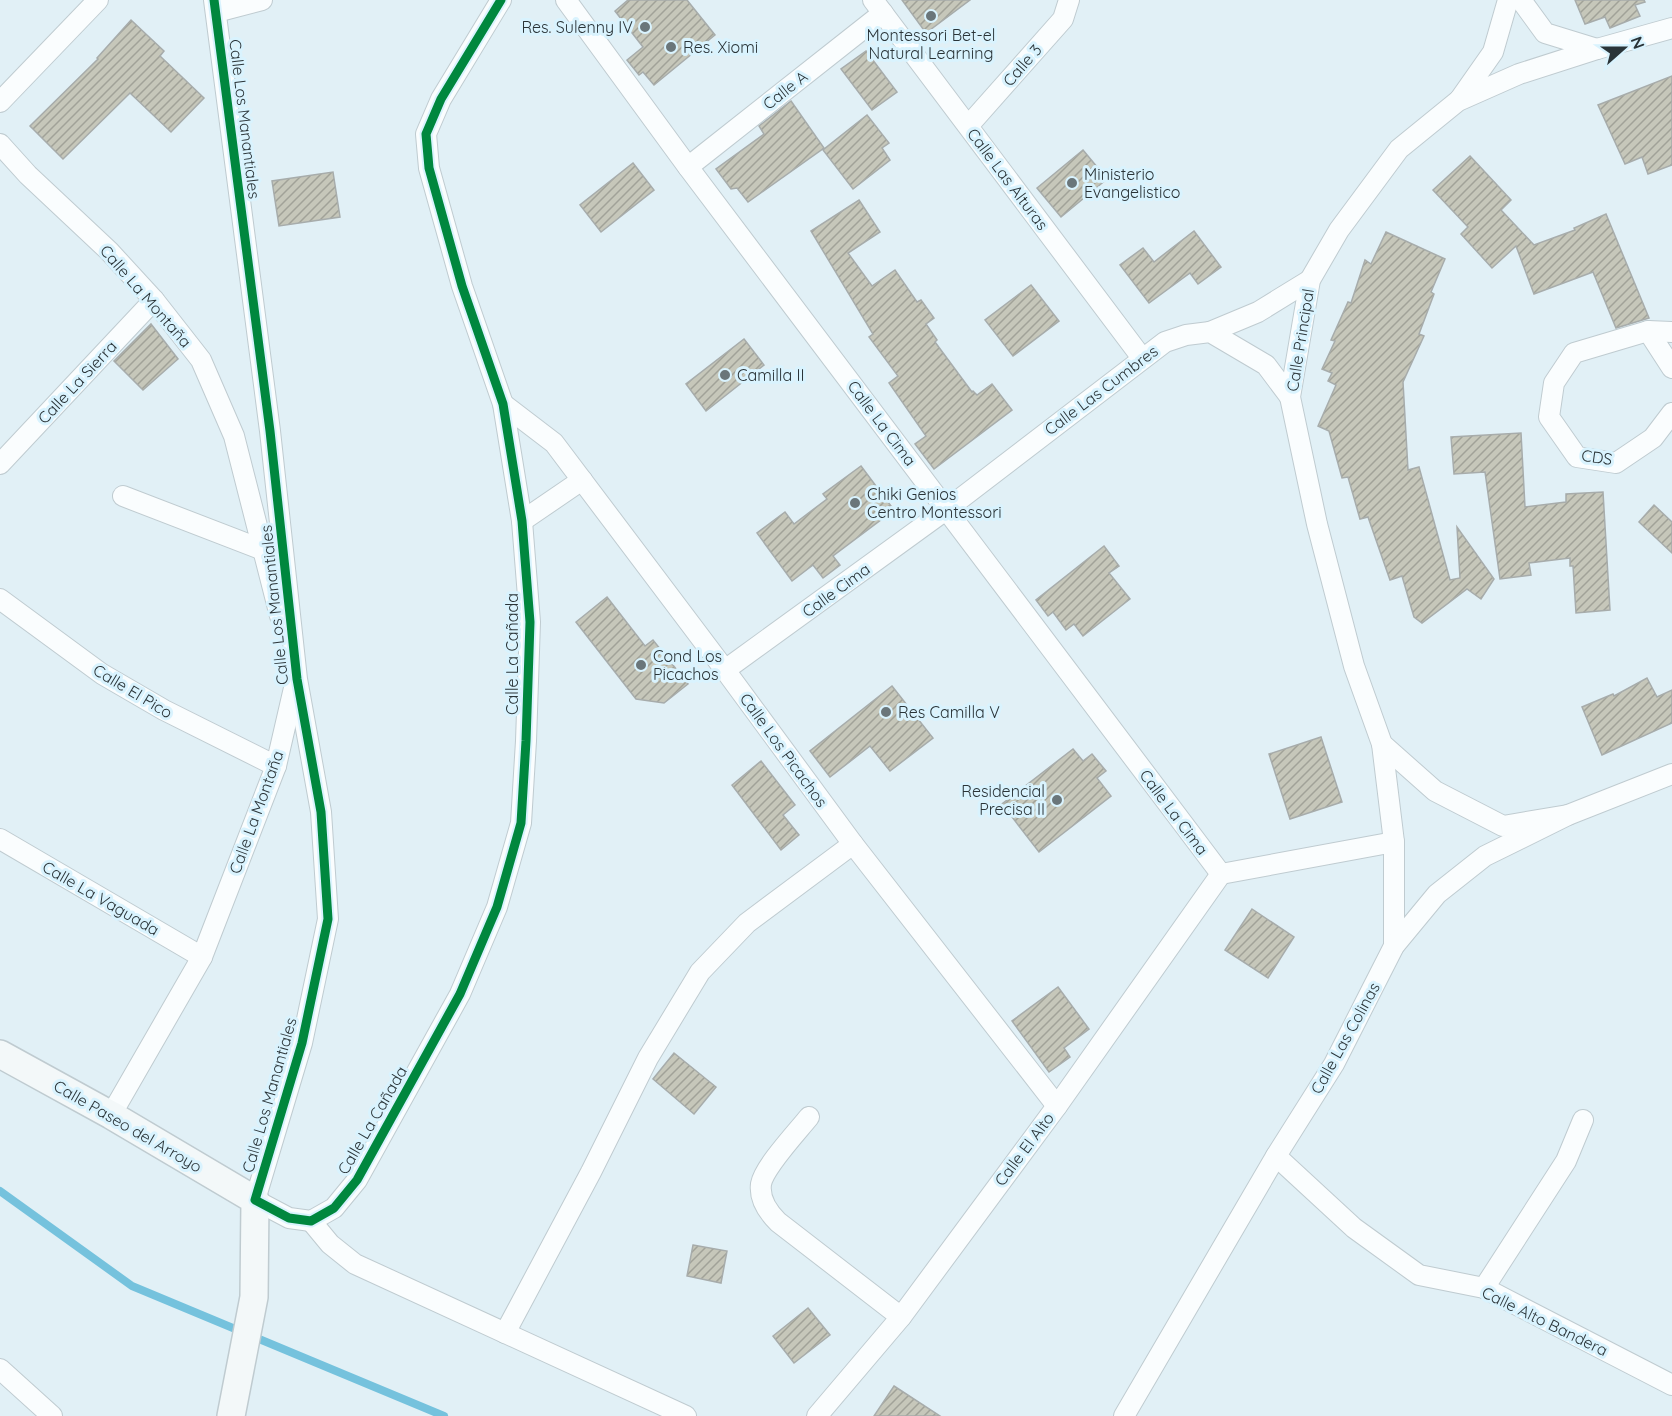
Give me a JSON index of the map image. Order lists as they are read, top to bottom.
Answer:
{
  "streets": {
    "main road": ["Calle Paseo del Arroyo"],
    "street": [
      "Calle 3",
      "Calle A",
      "Calle Los Manantiales",
      "Calle Las Alturas",
      "Calle La Montaña",
      "Calle Principal",
      "Calle La Sierra",
      "Calle Las Cumbres",
      "Calle La Cima",
      "CDS",
      "Calle Cima",
      "Calle La Cañada",
      "Calle El Pico",
      "Calle Los Picachos",
      "Calle La Vaguada",
      "Calle Las Colinas",
      "Calle El Alto",
      "Calle Alto Bandera"
    ]
  },
  "crossings": [
    ["Calle 3", "Calle Las Alturas"],
    ["Calle A", "Calle Las Alturas"],
    ["Calle A", "Calle La Cima"],
    ["Calle Los Manantiales", "Calle La Montaña"],
    ["Calle Los Manantiales", "Calle Paseo del Arroyo"],
    ["Calle Las Alturas", "Calle Las Cumbres"],
    ["Calle La Montaña", "Calle La Sierra"],
    ["Calle La Montaña", "Calle El Pico"],
    ["Calle La Montaña", "Calle La Vaguada"],
    ["Calle La Montaña", "Calle Paseo del Arroyo"],
    ["Calle Principal", "Calle Las Cumbres"],
    ["Calle Principal", "Calle Las Colinas"],
    ["Calle Las Cumbres", "Calle La Cima"],
    ["Calle Las Cumbres", "Calle Cima"],
    ["Calle La Cima", "Calle Cima"],
    ["Calle La Cima", "Calle El Alto"],
    ["Calle Cima", "Calle Los Picachos"],
    ["Calle La Cañada", "Calle Los Picachos"],
    ["Calle Los Picachos", "Calle El Alto"],
    ["Calle Las Colinas", "Calle Alto Bandera"]
  ],
  "places": [
    "Montessori Bet-el Natural Learning",
    "Res. Sulenny IV",
    "Res. Xiomi",
    "Ministerio Evangelistico",
    "Camilla II",
    "Chiki Genios Centro Montessori",
    "Cond Los Picachos",
    "Res Camilla V",
    "Residencial Precisa II"
  ],
  "north": "right"
}
